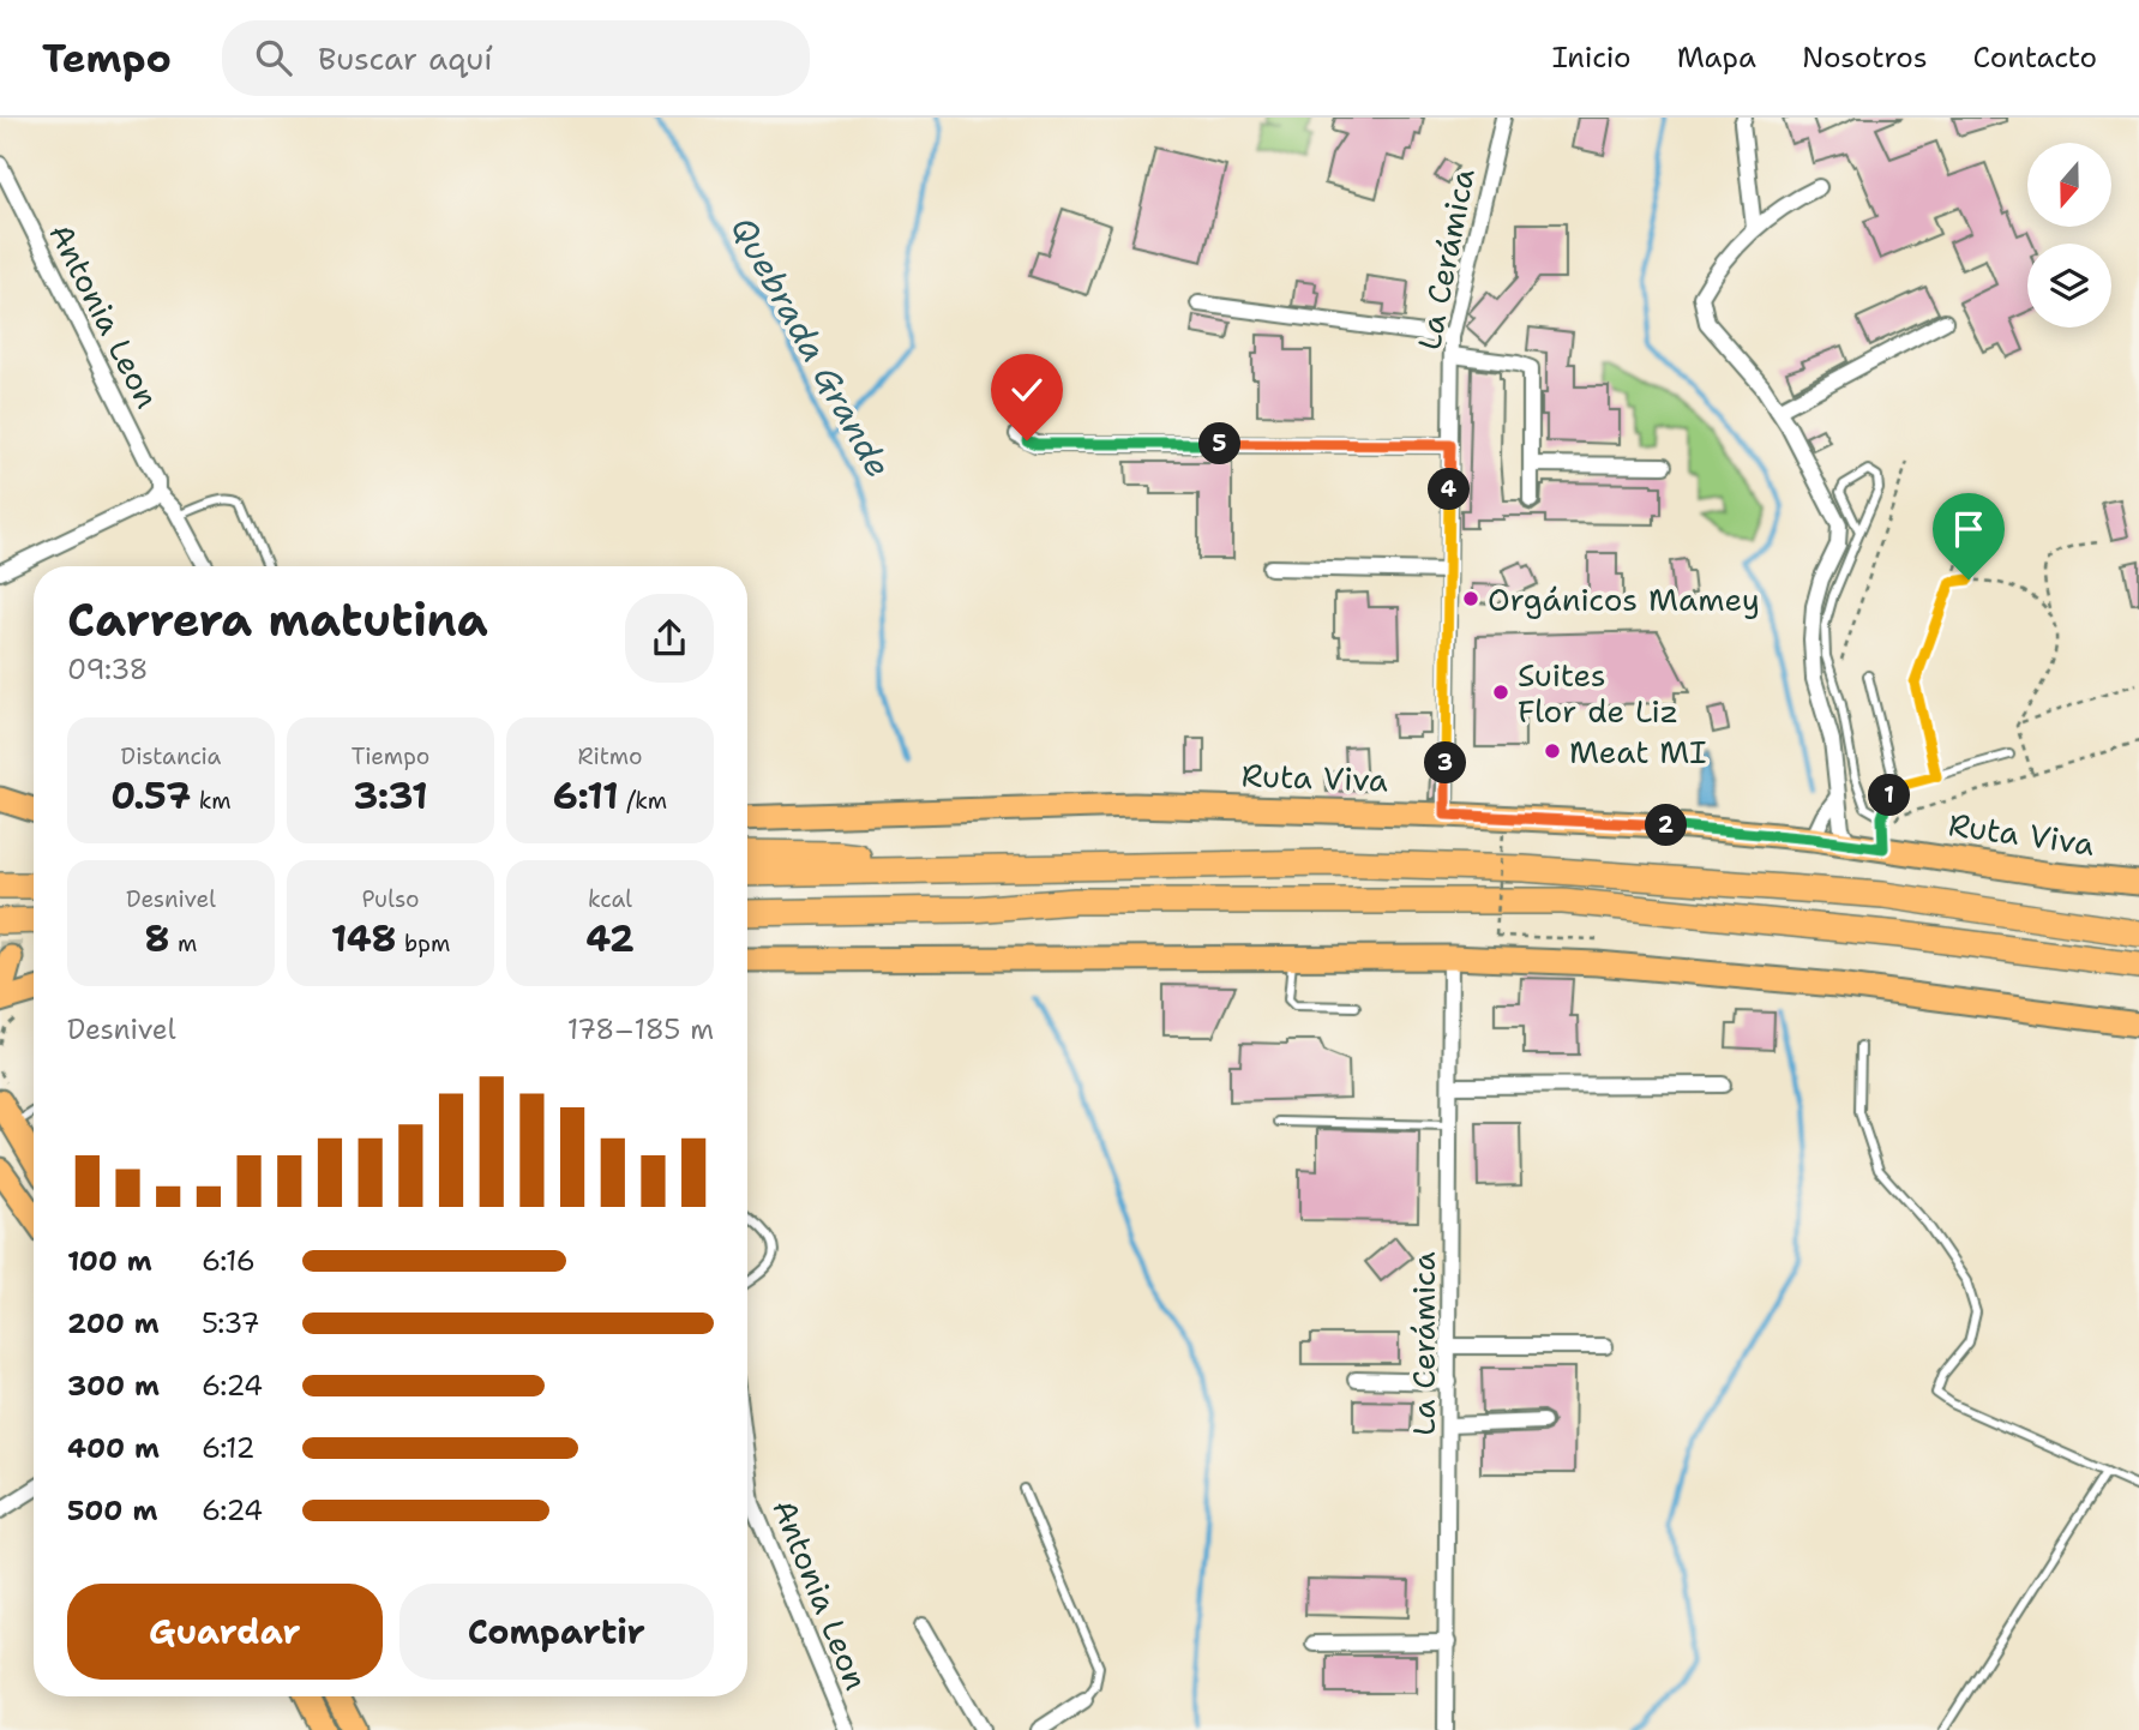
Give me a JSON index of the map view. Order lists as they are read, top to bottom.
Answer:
{
  "streets": {
    "main road": ["Ruta Viva"],
    "street": ["La Cerámica", "Antonia Leon"]
  },
  "crossings": [
    ["La Cerámica", "Ruta Viva"]
  ],
  "water": ["Quebrada Grande"],
  "places": ["Orgánicos Mamey", "Suites Flor de Liz", "Meat MI"],
  "north": "bottom",
  "page": {
    "header": "Tempo",
    "search": "Buscar aquí",
    "nav": [
      "Inicio",
      "Mapa",
      "Nosotros",
      "Contacto"
    ],
    "pins": [
      "5",
      "4",
      "3",
      "1",
      "2"
    ],
    "heading": ["Carrera matutina", "09:38"],
    "stats": [
      ["Distancia", "0.57 km"],
      ["Tiempo", "3:31"],
      ["Ritmo", "6:11 /km"],
      ["Desnivel", "8 m"],
      ["Pulso", "148 bpm"],
      ["kcal", "42"]
    ],
    "chart": ["Desnivel", "178–185 m"],
    "list": [
      {
        "name": "100 m",
        "note": "6:16"
      },
      {
        "name": "200 m",
        "note": "5:37"
      },
      {
        "name": "300 m",
        "note": "6:24"
      },
      {
        "name": "400 m",
        "note": "6:12"
      },
      {
        "name": "500 m",
        "note": "6:24"
      }
    ],
    "buttons": ["Guardar", "Compartir"]
  }
}
